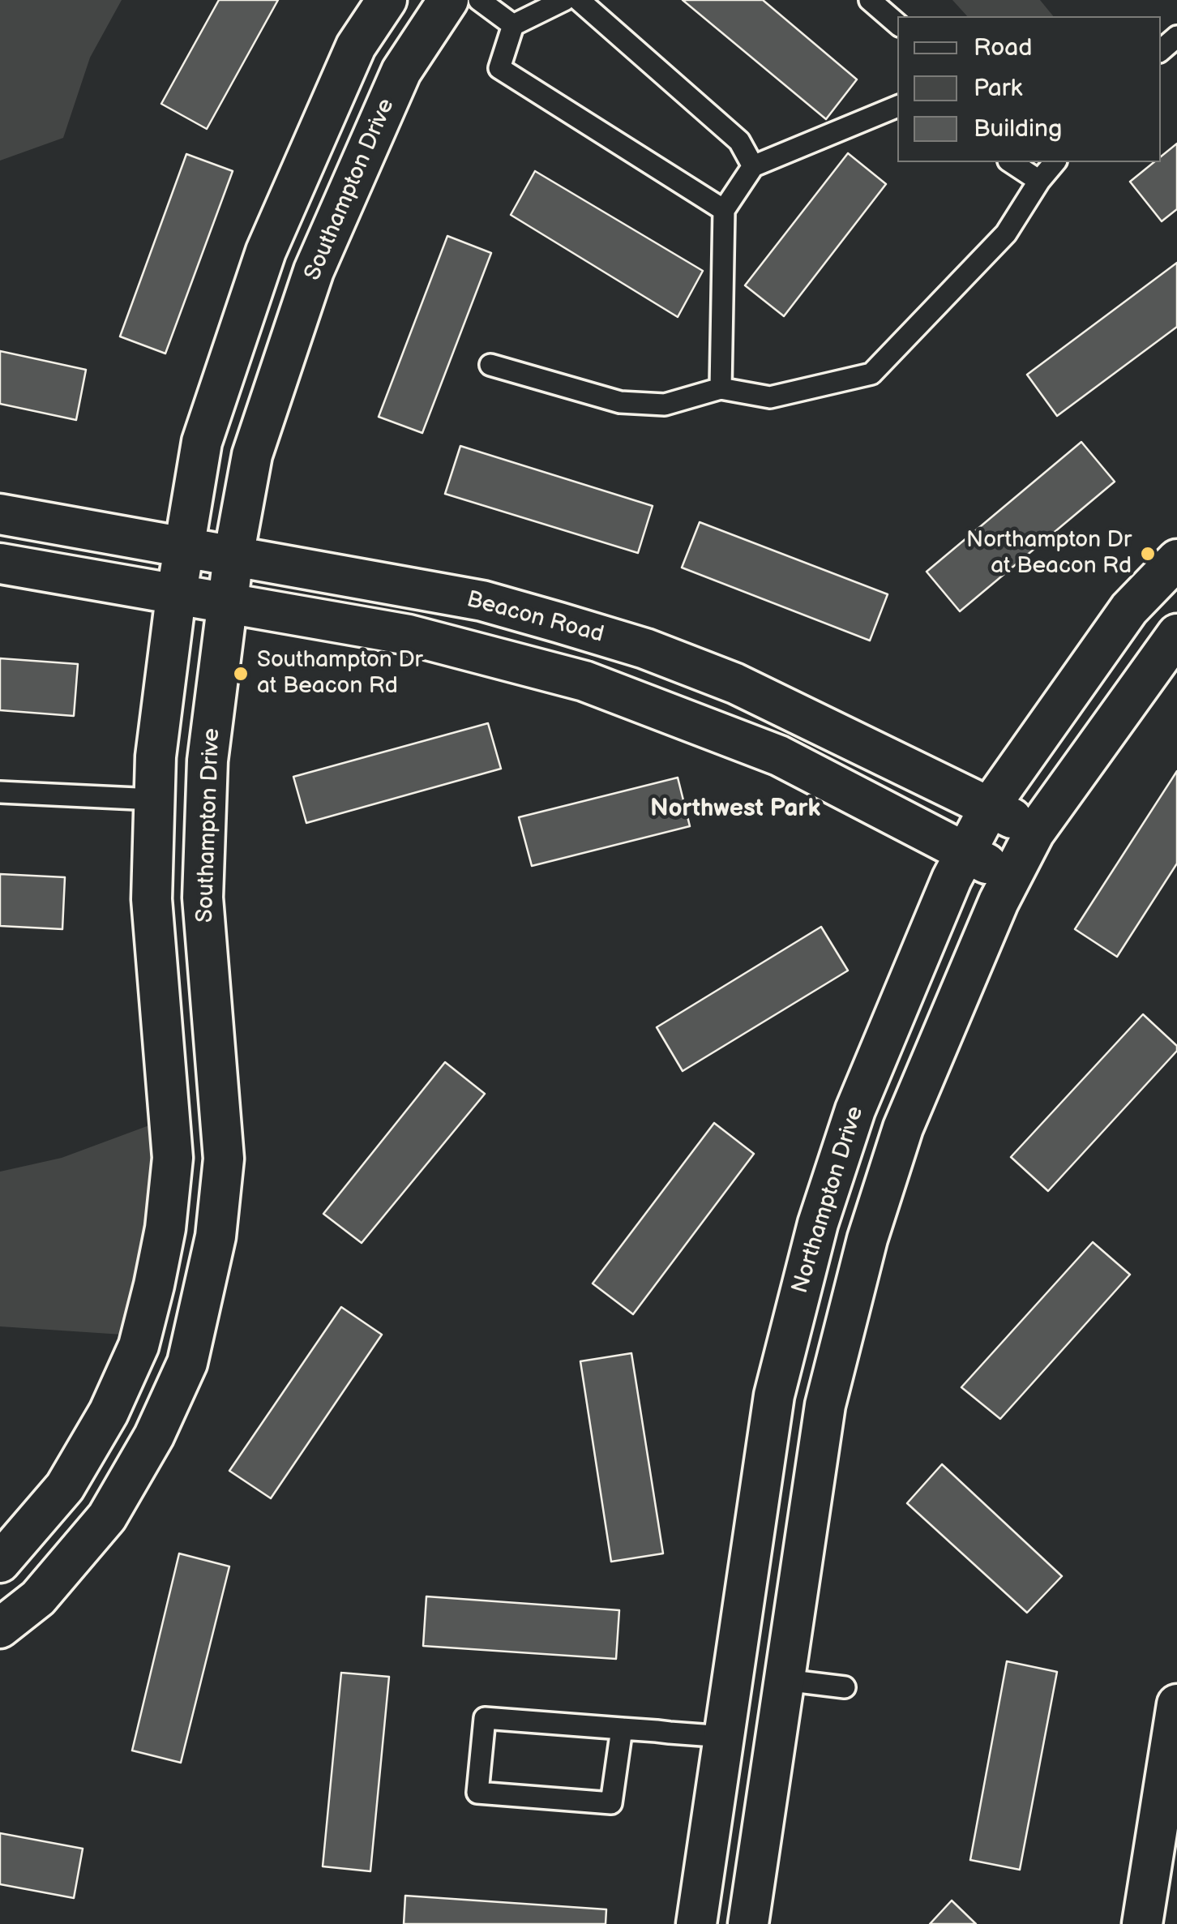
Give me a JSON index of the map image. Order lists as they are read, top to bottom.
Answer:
{
  "streets": {
    "street": ["Southampton Drive", "Beacon Road", "Northampton Drive"]
  },
  "crossings": [
    ["Southampton Drive", "Beacon Road"],
    ["Beacon Road", "Northampton Drive"]
  ],
  "districts": ["Northwest Park"],
  "places": ["Northampton Dr at Beacon Rd", "Southampton Dr at Beacon Rd"],
  "legend": ["Road", "Park", "Building"]
}
